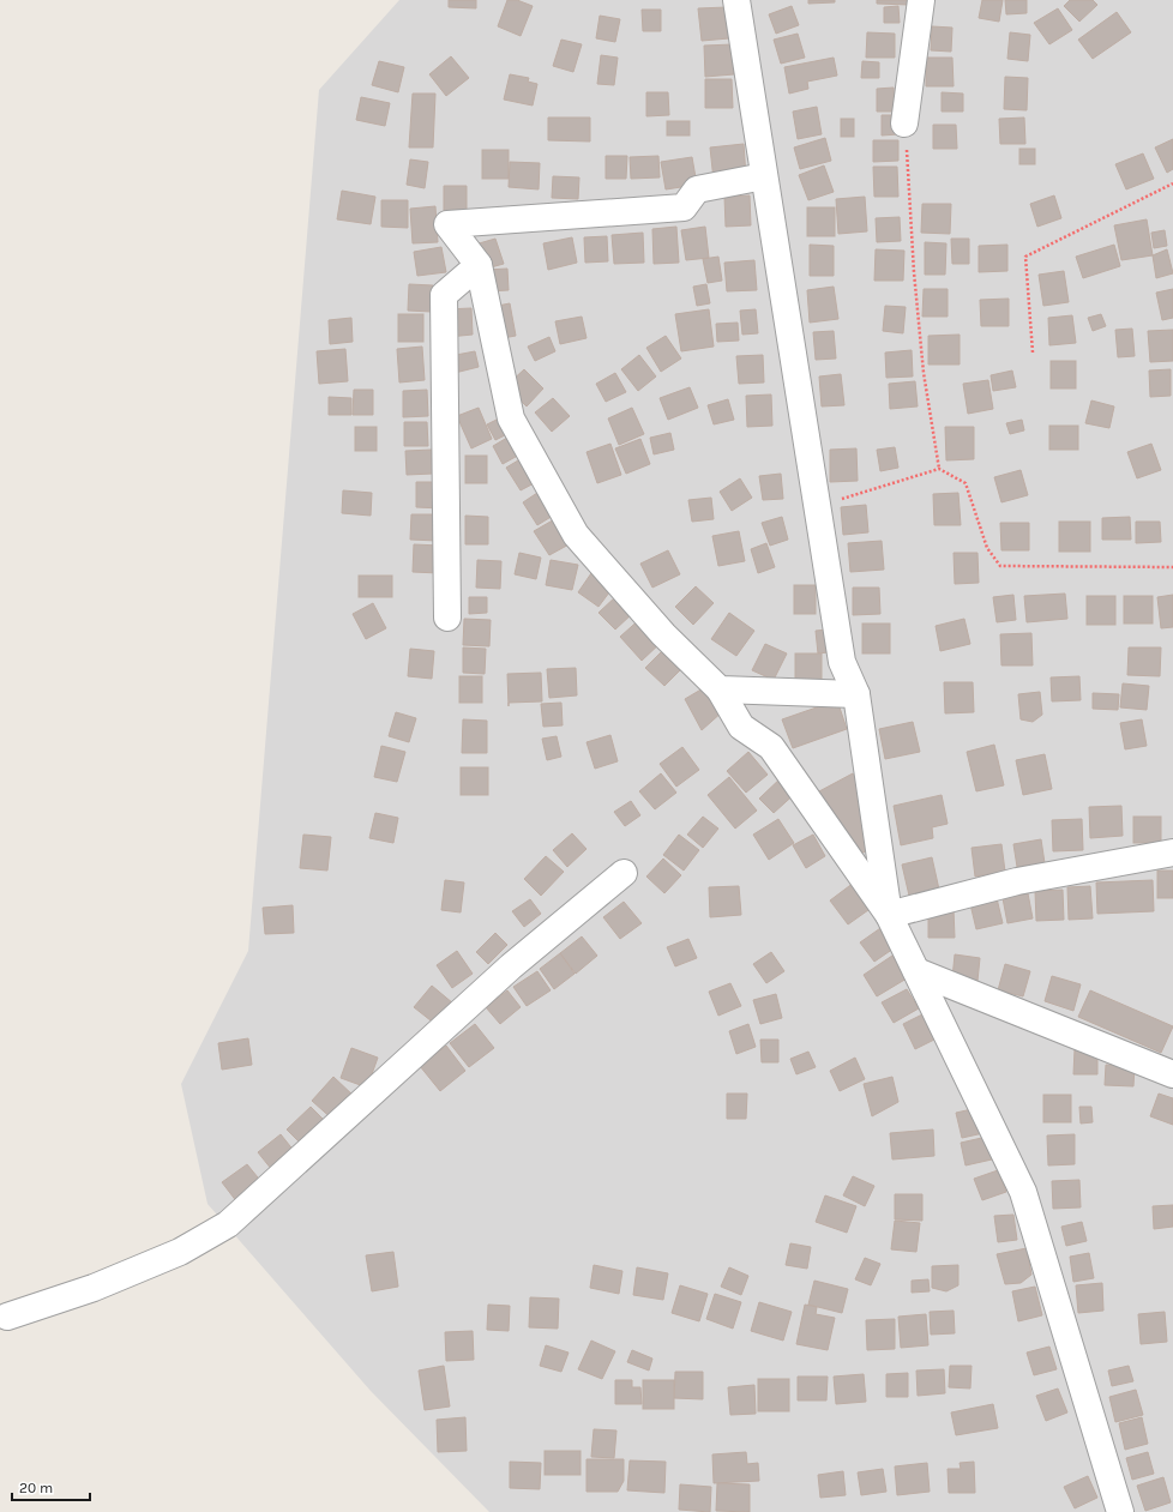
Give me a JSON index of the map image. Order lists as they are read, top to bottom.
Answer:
{
  "scale_bar": "20 m"
}
